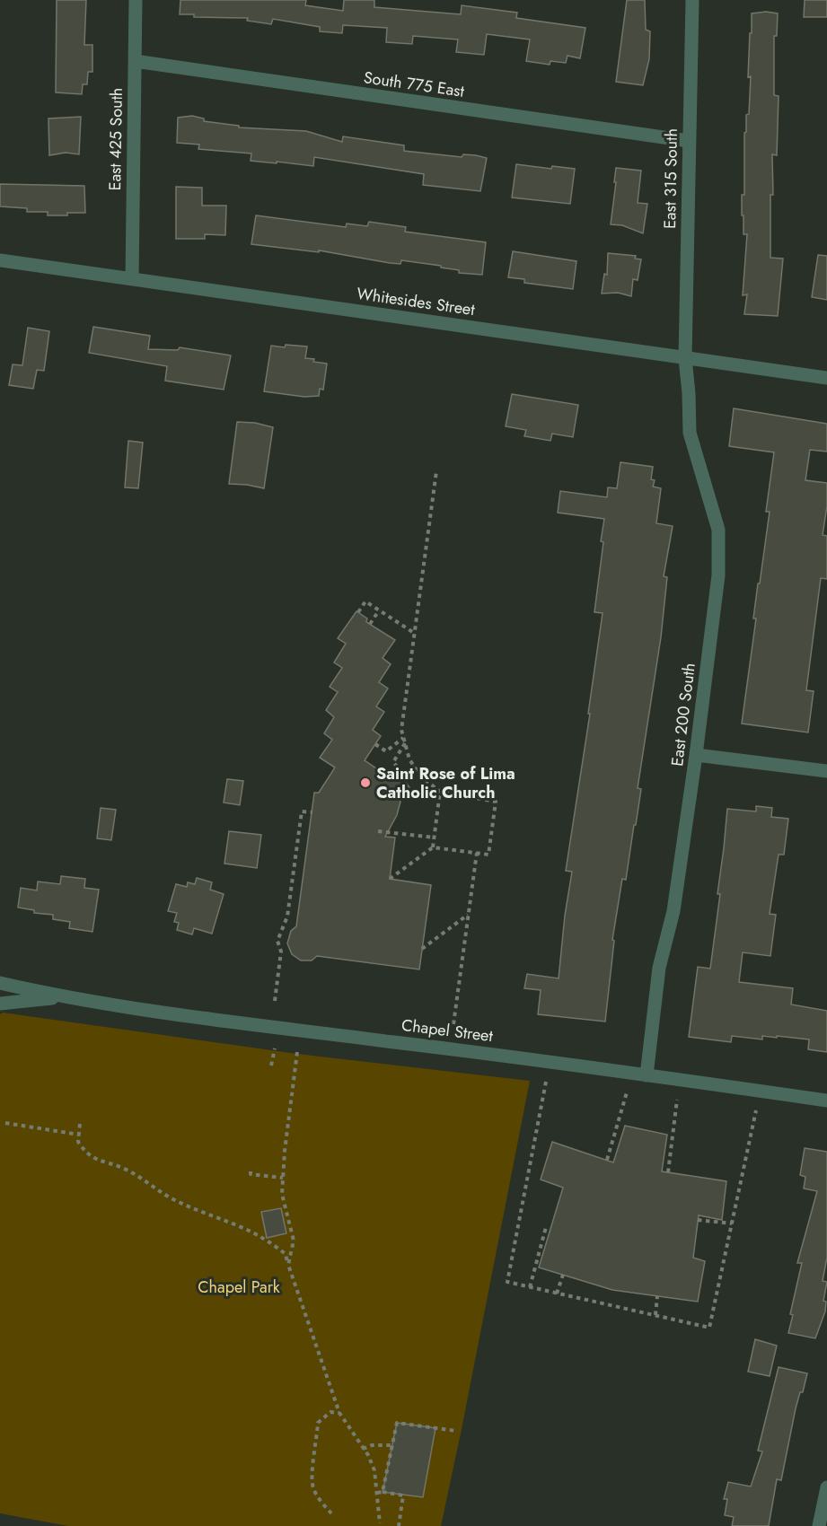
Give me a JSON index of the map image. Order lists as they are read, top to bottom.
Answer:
{
  "streets": {
    "street": [
      "South 775 East",
      "East 425 South",
      "East 315 South",
      "Whitesides Street",
      "East 200 South",
      "Chapel Street"
    ]
  },
  "crossings": [
    ["South 775 East", "East 425 South"],
    ["South 775 East", "East 315 South"],
    ["East 425 South", "Whitesides Street"],
    ["East 315 South", "Whitesides Street"],
    ["East 315 South", "East 200 South"],
    ["Whitesides Street", "East 200 South"],
    ["East 200 South", "Chapel Street"]
  ],
  "parks": ["Chapel Park"],
  "places": ["Saint Rose of Lima Catholic Church"]
}
